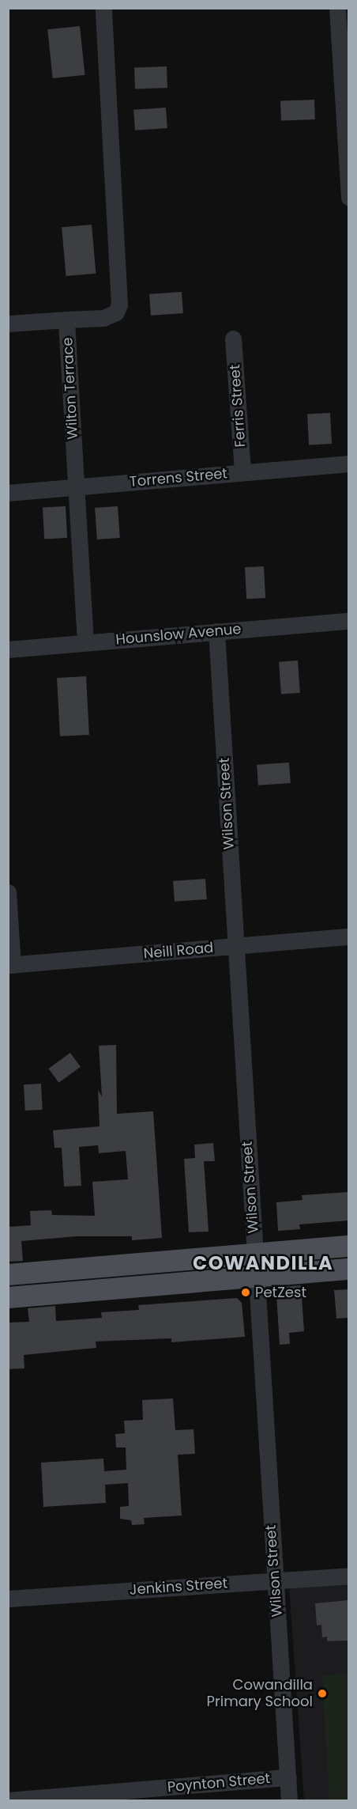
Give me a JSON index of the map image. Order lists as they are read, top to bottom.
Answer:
{
  "streets": {
    "street": [
      "Wilton Terrace",
      "Ferris Street",
      "Torrens Street",
      "Hounslow Avenue",
      "Wilson Street",
      "Neill Road",
      "Jenkins Street",
      "Poynton Street"
    ]
  },
  "crossings": [
    ["Wilton Terrace", "Torrens Street"],
    ["Wilton Terrace", "Hounslow Avenue"],
    ["Ferris Street", "Torrens Street"],
    ["Hounslow Avenue", "Wilson Street"],
    ["Wilson Street", "Neill Road"],
    ["Wilson Street", "Jenkins Street"],
    ["Wilson Street", "Poynton Street"]
  ],
  "districts": ["COWANDILLA"],
  "places": ["PetZest", "Cowandilla Primary School"]
}
